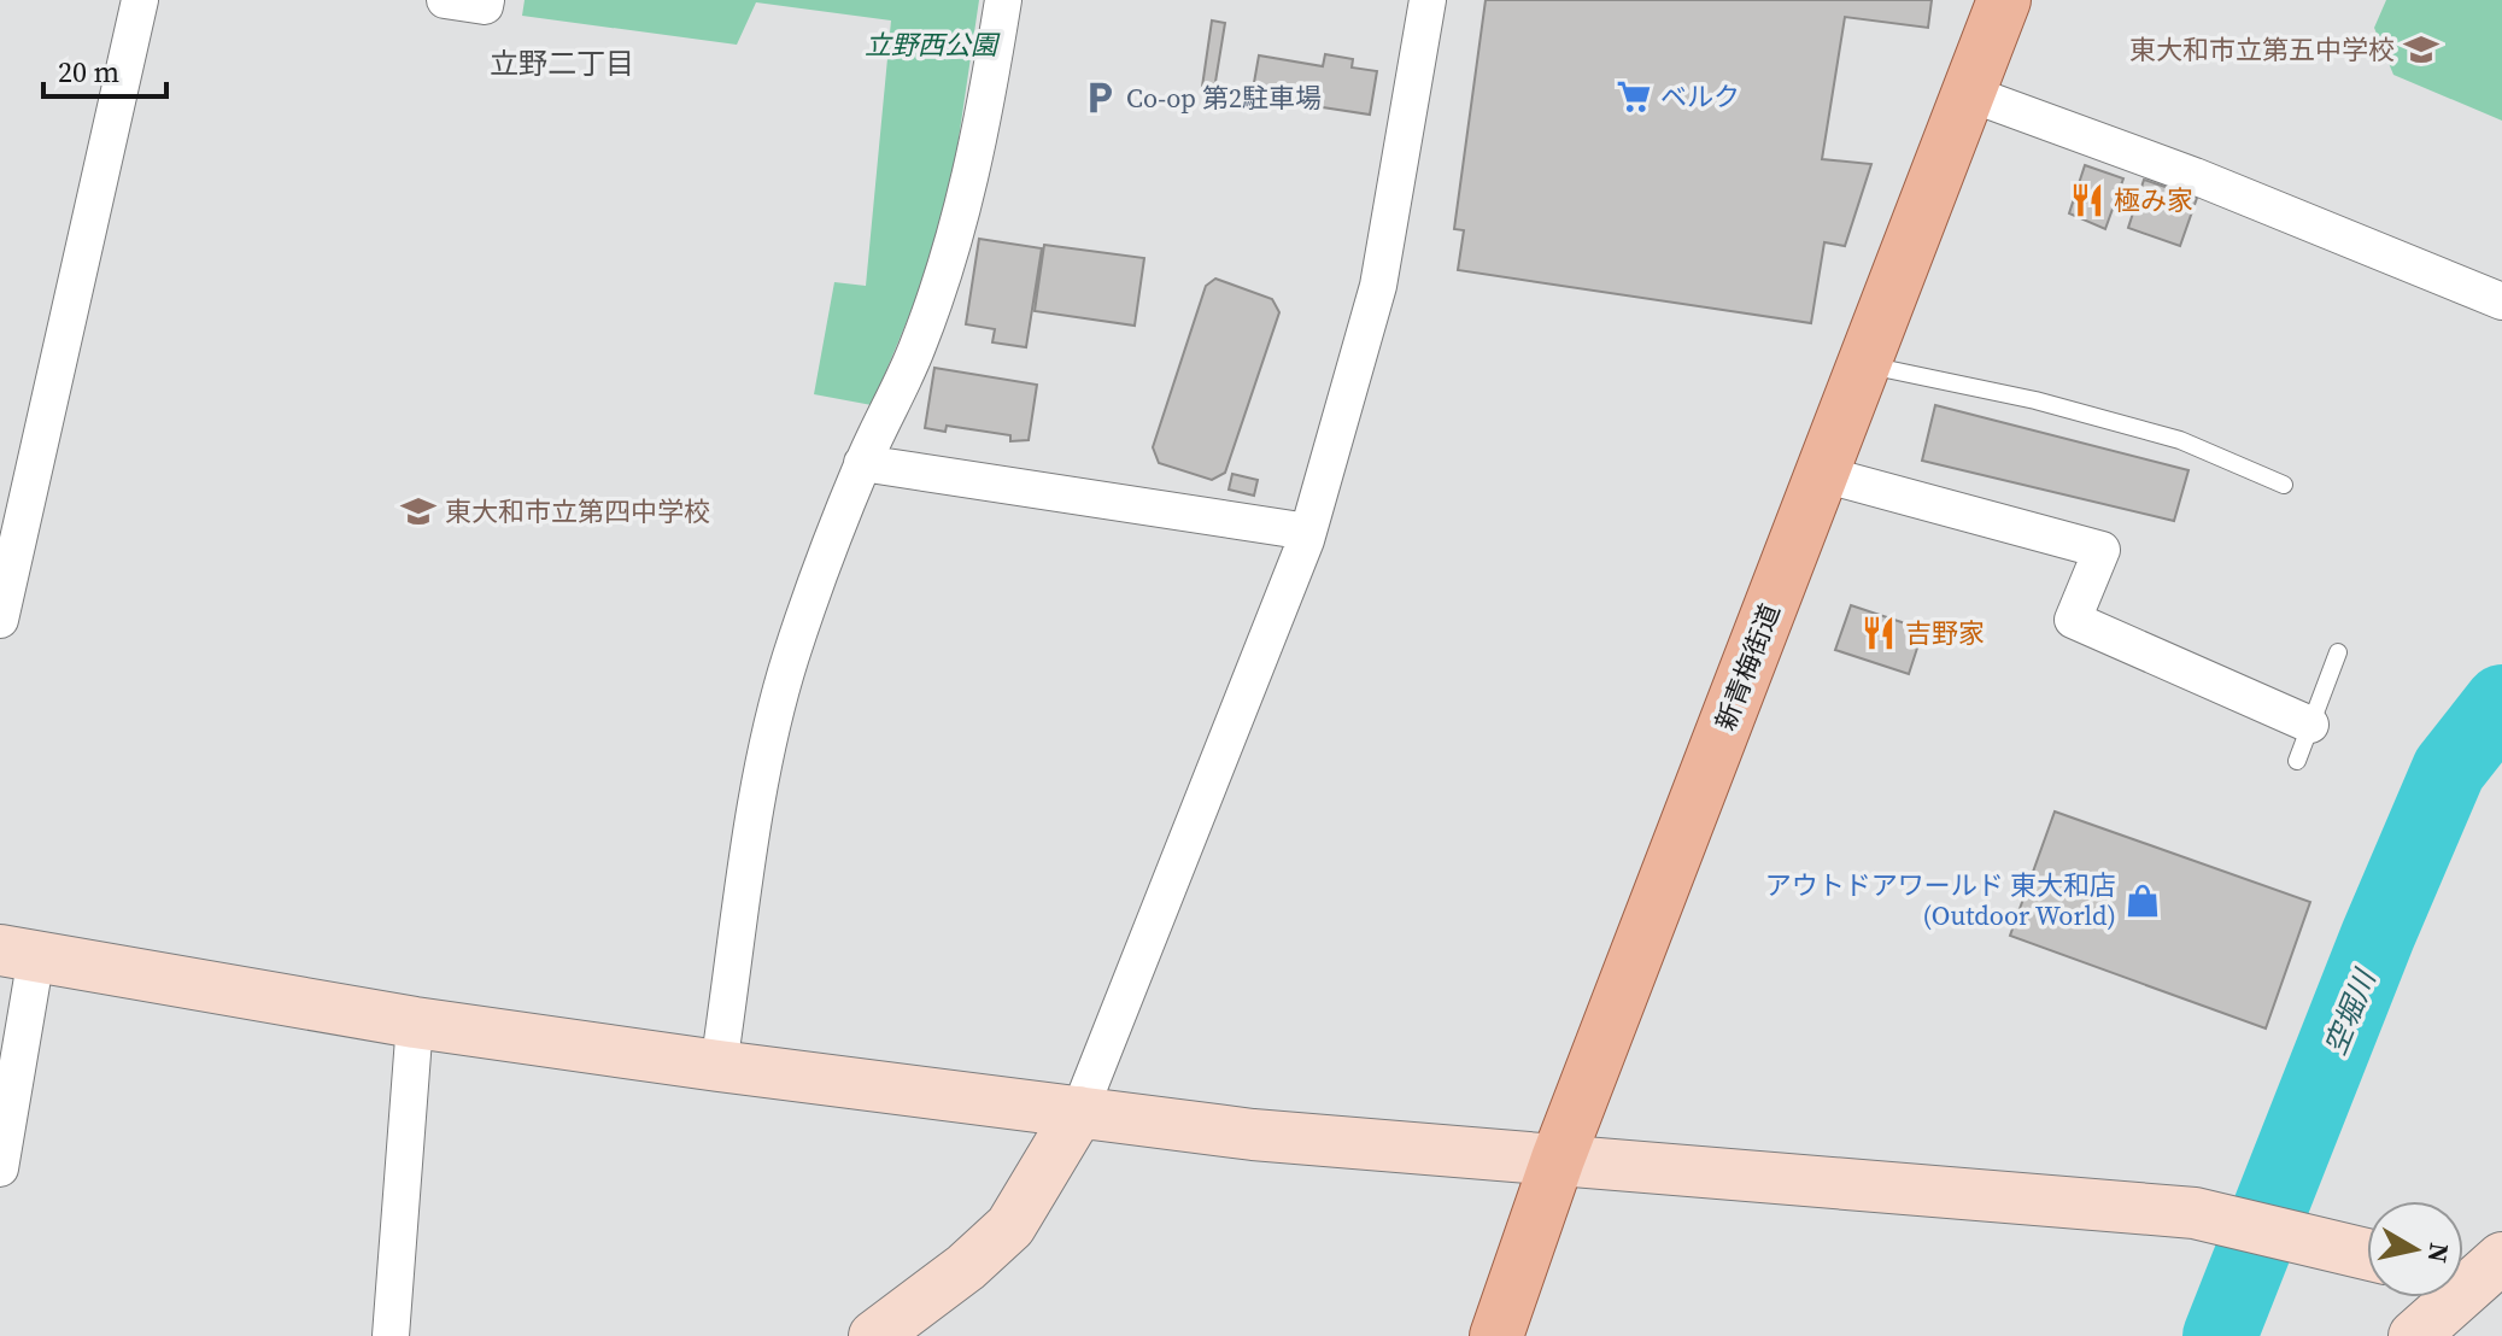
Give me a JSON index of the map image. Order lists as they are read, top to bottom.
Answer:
{
  "streets": {
    "main road": ["新青梅街道"]
  },
  "districts": ["立野二丁目"],
  "water": ["空堀川"],
  "parks": ["立野西公園"],
  "places": {
    "school or university": ["東大和市立第五中学校", "東大和市立第四中学校"],
    "supermarket": ["ベルク"],
    "parking": ["Co-op 第2駐車場"],
    "restaurant": ["極み家", "吉野家"],
    "shop": ["アウトドアワールド 東大和店 (Outdoor World)"]
  },
  "scale_bar": "20 m",
  "north": "right"
}
